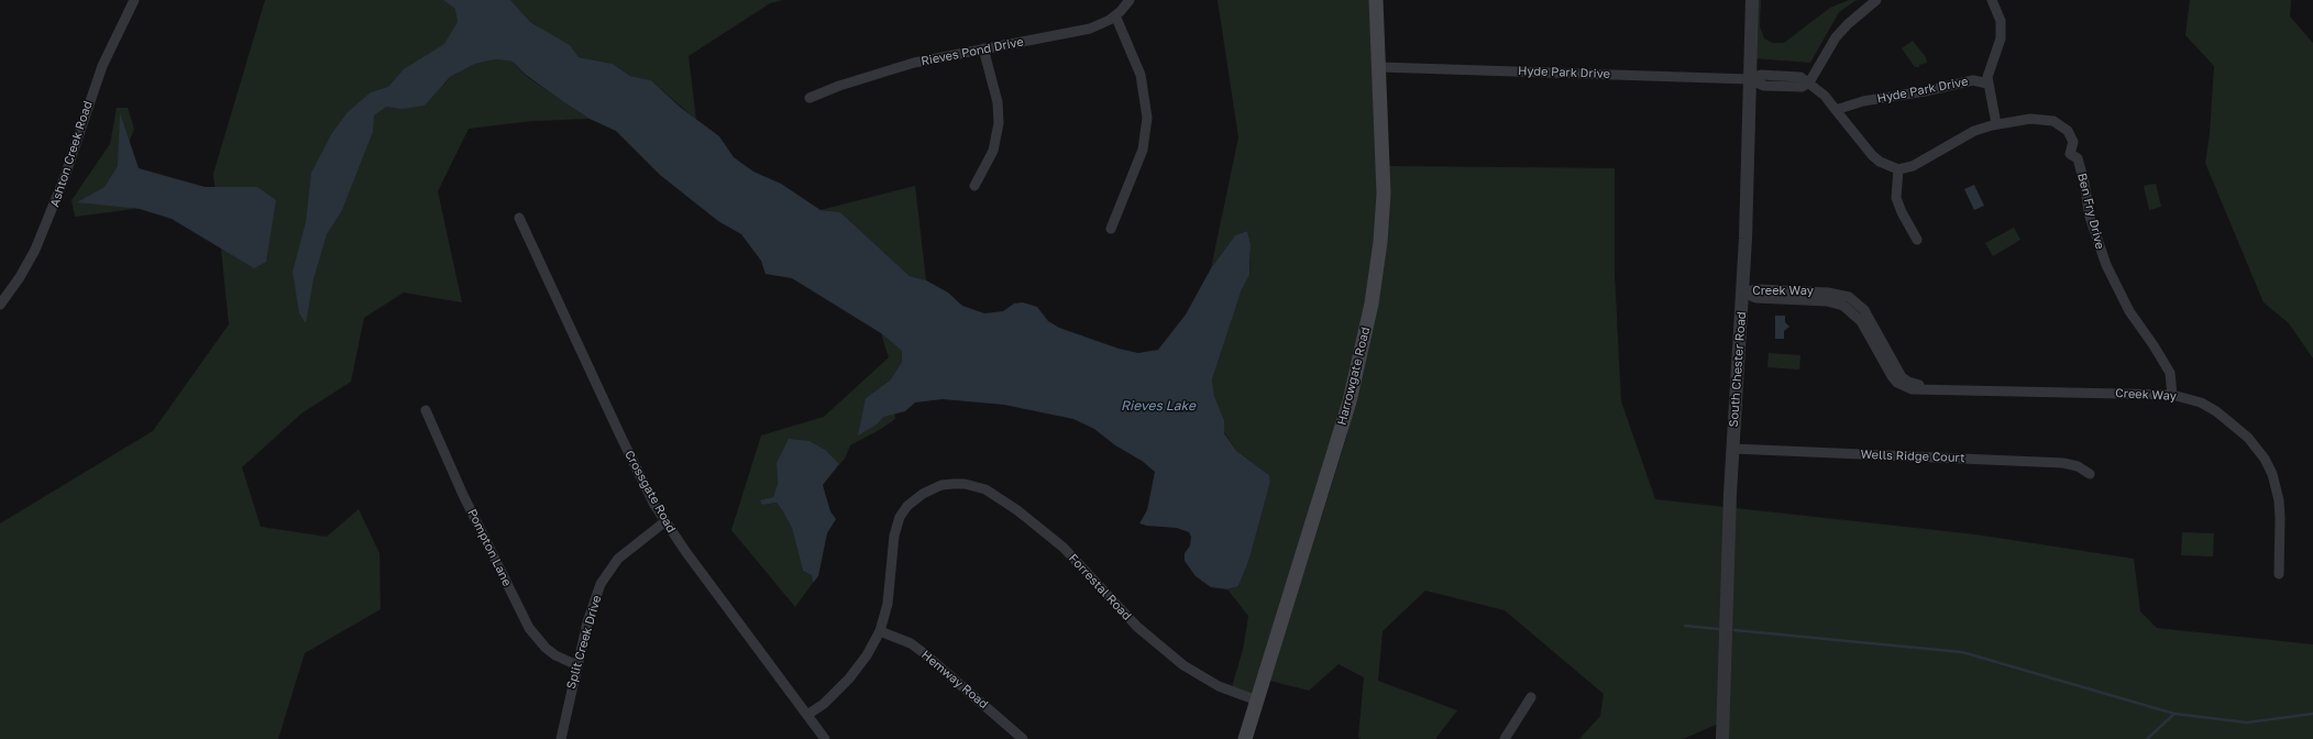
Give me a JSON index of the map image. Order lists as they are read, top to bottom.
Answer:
{
  "streets": {
    "main road": ["Harrowgate Road"],
    "street": [
      "Rieves Pond Drive",
      "Hyde Park Drive",
      "Ashton Creek Road",
      "Ben Fry Drive",
      "Creek Way",
      "South Chester Road",
      "Wells Ridge Court",
      "Crossgate Road",
      "Pompton Lane",
      "Forrestal Road",
      "Split Creek Drive",
      "Hemway Road"
    ]
  },
  "crossings": [
    ["Hyde Park Drive", "South Chester Road"],
    ["Hyde Park Drive", "Harrowgate Road"],
    ["Ben Fry Drive", "Creek Way"],
    ["Creek Way", "South Chester Road"],
    ["South Chester Road", "Wells Ridge Court"],
    ["Harrowgate Road", "Forrestal Road"],
    ["Crossgate Road", "Split Creek Drive"],
    ["Pompton Lane", "Split Creek Drive"],
    ["Forrestal Road", "Hemway Road"]
  ],
  "water": ["Rieves Lake"]
}
